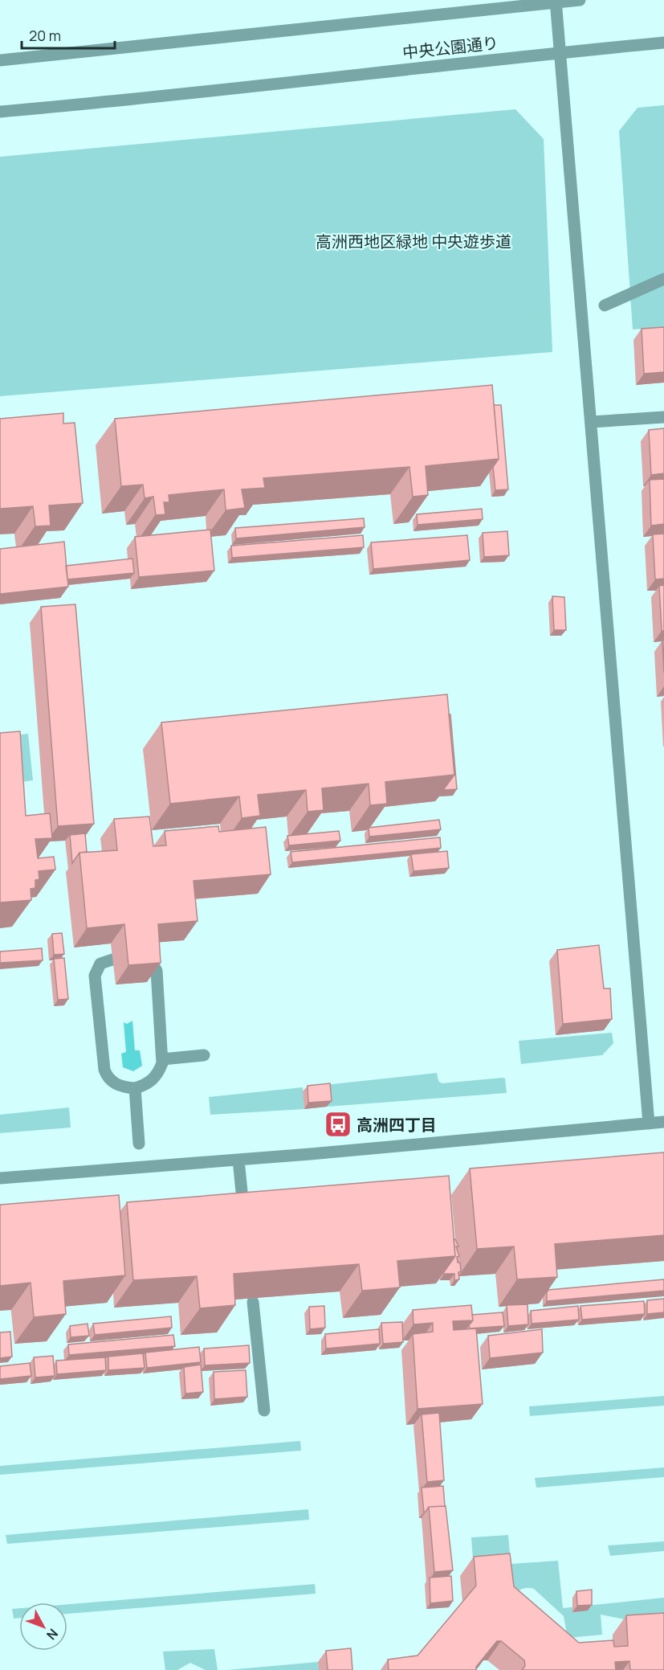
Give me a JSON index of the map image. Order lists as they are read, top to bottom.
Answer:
{
  "streets": {
    "street": ["中央公園通り"]
  },
  "parks": ["高洲西地区緑地 中央遊歩道"],
  "places": {
    "bus stop": ["高洲四丁目"]
  },
  "scale_bar": "20 m",
  "north": "bottom right"
}
